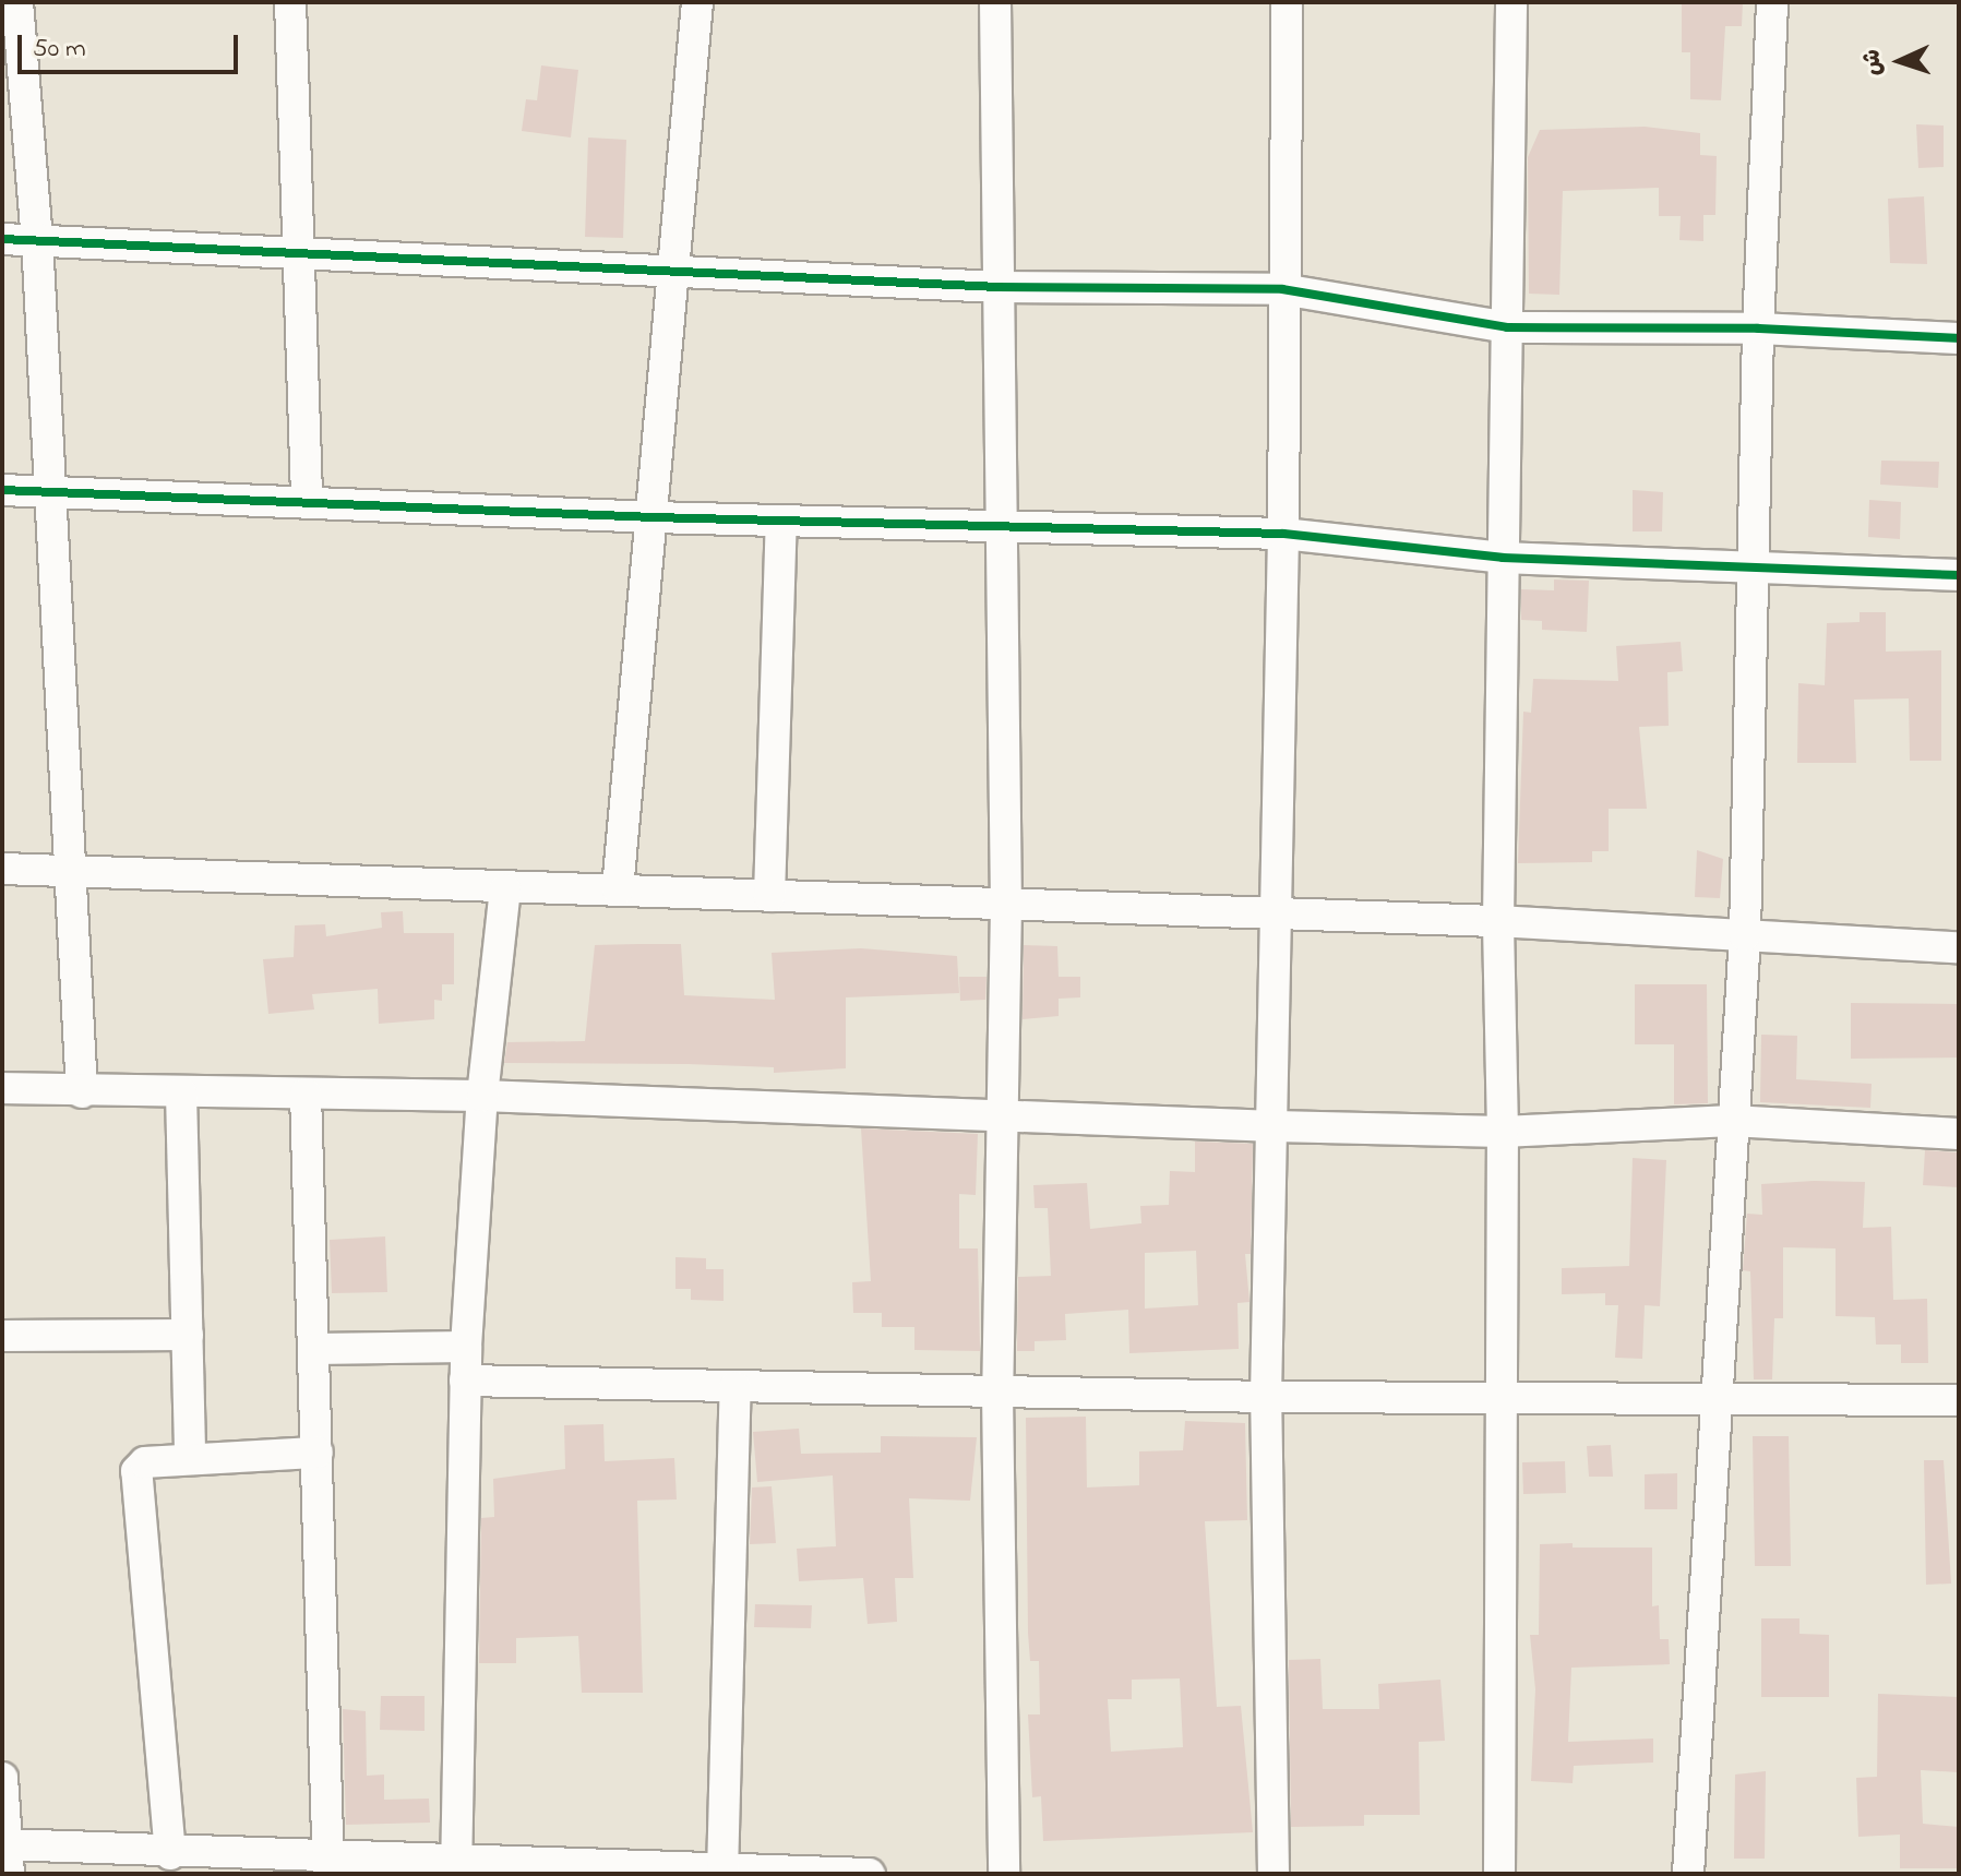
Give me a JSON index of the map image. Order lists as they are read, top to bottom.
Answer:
{
  "scale_bar": "50 m",
  "north": "left"
}
